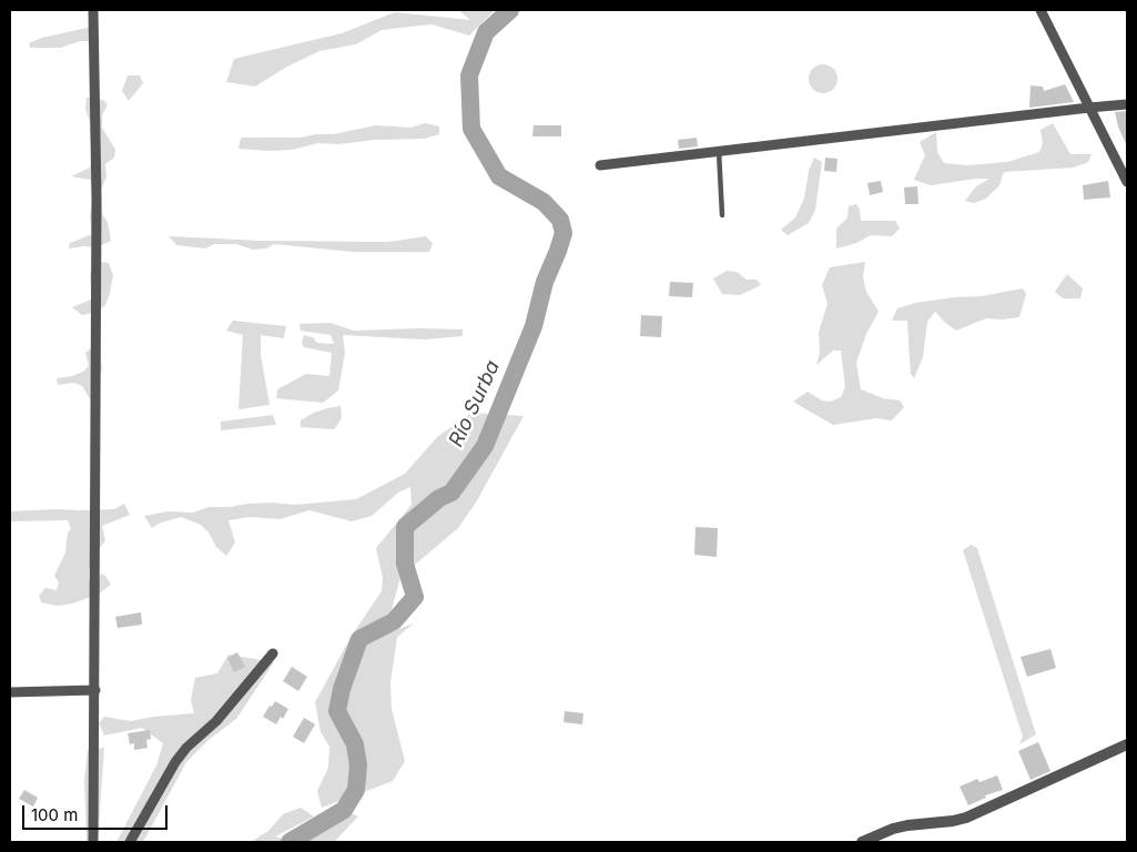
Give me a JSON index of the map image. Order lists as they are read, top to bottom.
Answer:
{
  "water": ["Río Surba"],
  "scale_bar": "100 m"
}
